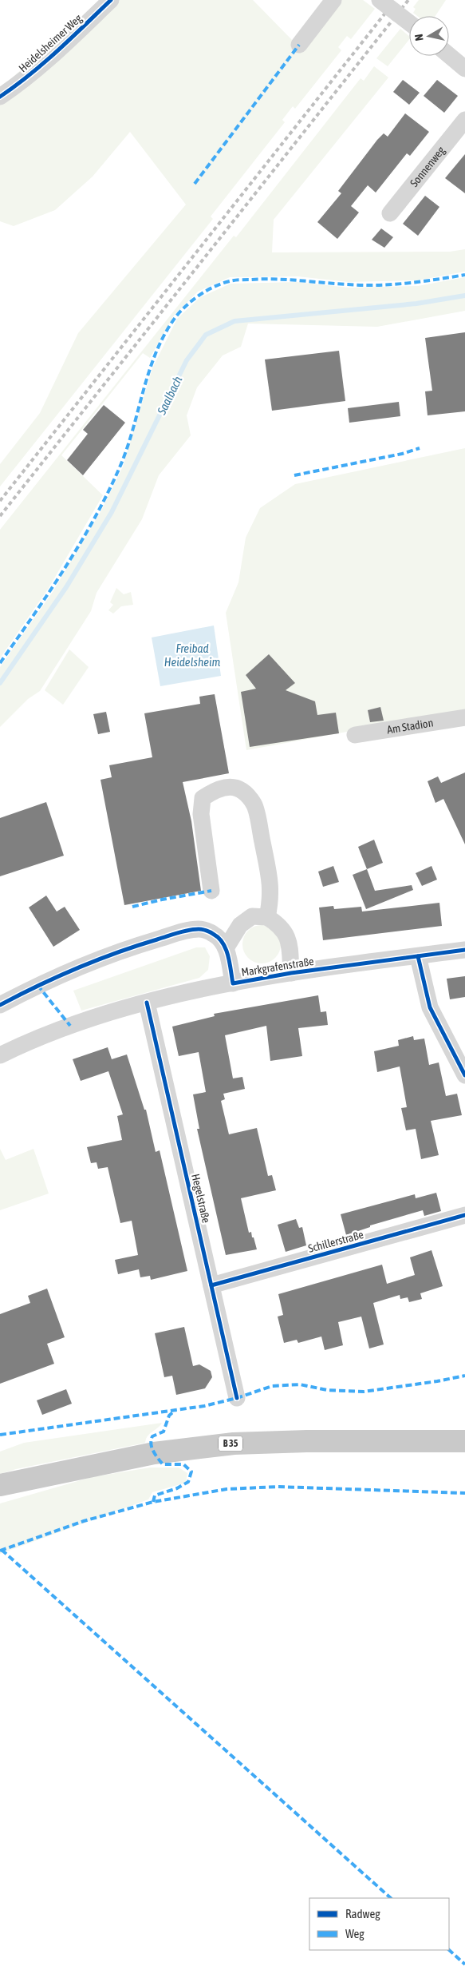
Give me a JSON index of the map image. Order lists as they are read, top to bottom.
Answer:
{
  "streets": {
    "main road": ["B 35"],
    "street": [
      "Heidelsheimer Weg",
      "Sonnenweg",
      "Am Stadion",
      "Markgrafenstraße",
      "Hegelstraße",
      "Schillerstraße"
    ]
  },
  "crossings": [
    ["Markgrafenstraße", "Hegelstraße"],
    ["Hegelstraße", "Schillerstraße"]
  ],
  "water": ["Saalbach", "Freibad Heidelsheim"],
  "legend": ["Radweg", "Weg"],
  "north": "left"
}
